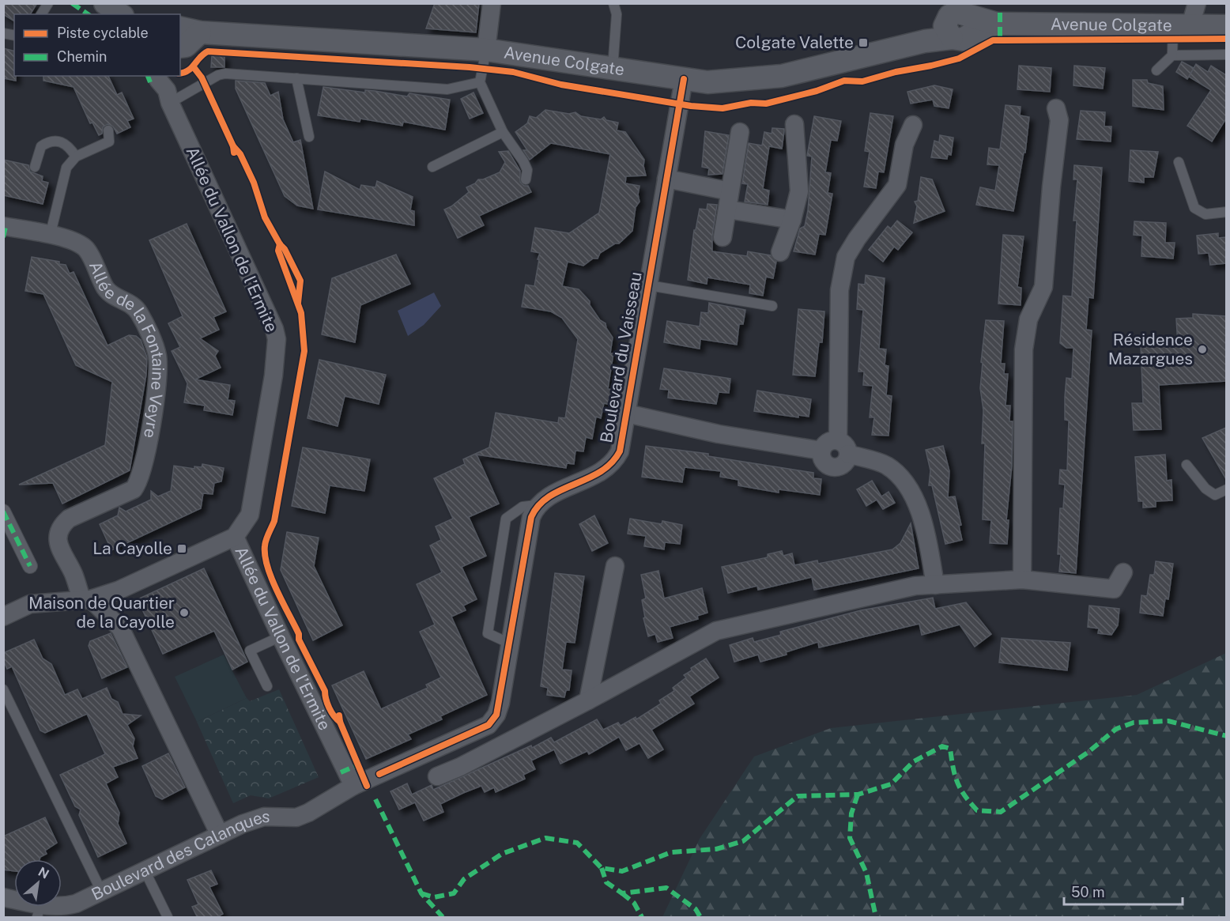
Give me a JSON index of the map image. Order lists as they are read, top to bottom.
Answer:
{
  "streets": {
    "street": [
      "Avenue Colgate",
      "Allée du Vallon de l’Ermite",
      "Allée de la Fontaine Veyre",
      "Boulevard du Vaisseau",
      "Boulevard des Calanques"
    ]
  },
  "crossings": [
    ["Avenue Colgate", "Boulevard du Vaisseau"],
    ["Allée du Vallon de l’Ermite", "Boulevard des Calanques"]
  ],
  "places": {
    "transit": ["Colgate Valette", "La Cayolle"],
    "other": ["Résidence Mazargues", "Maison de Quartier de la Cayolle"]
  },
  "legend": ["Piste cyclable", "Chemin"],
  "scale_bar": "50 m",
  "north": "top right"
}
